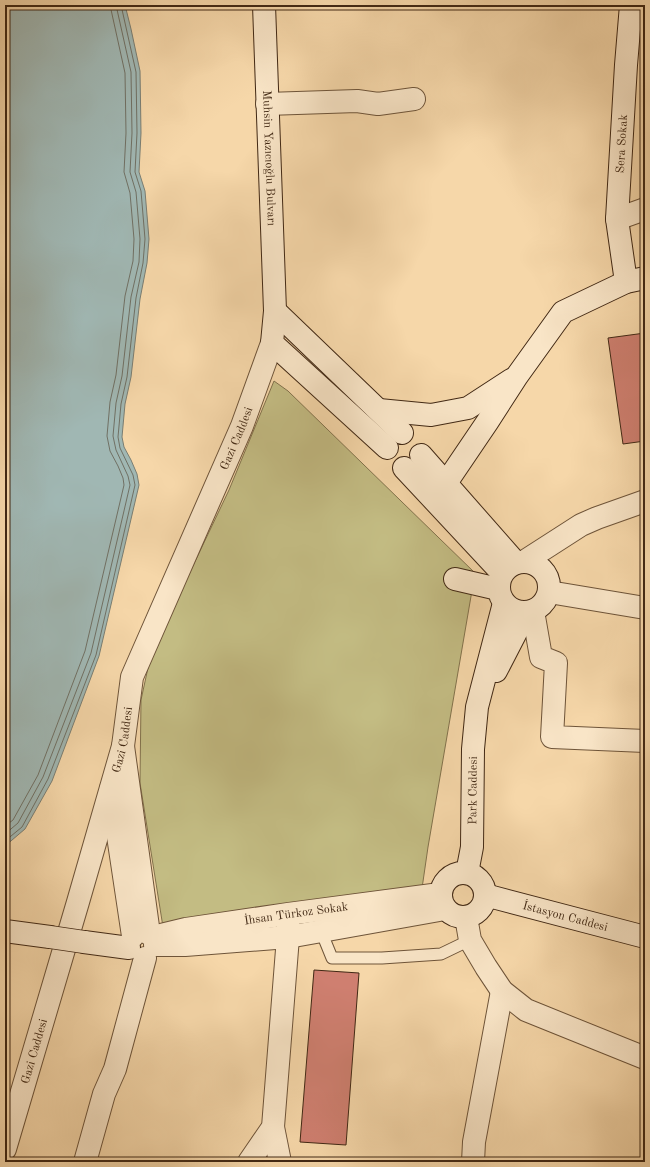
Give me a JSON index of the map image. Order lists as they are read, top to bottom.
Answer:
{
  "streets": {
    "street": [
      "Sera Sokak",
      "Muhsin Yazıcıoğlu Bulvarı",
      "Gazi Caddesi",
      "Park Caddesi",
      "İhsan Türkoz Sokak",
      "İstasyon Caddesi"
    ]
  },
  "crossings": [
    ["Muhsin Yazıcıoğlu Bulvarı", "Gazi Caddesi"],
    ["Park Caddesi", "İhsan Türkoz Sokak"],
    ["Park Caddesi", "İstasyon Caddesi"],
    ["İhsan Türkoz Sokak", "İstasyon Caddesi"]
  ]
}
